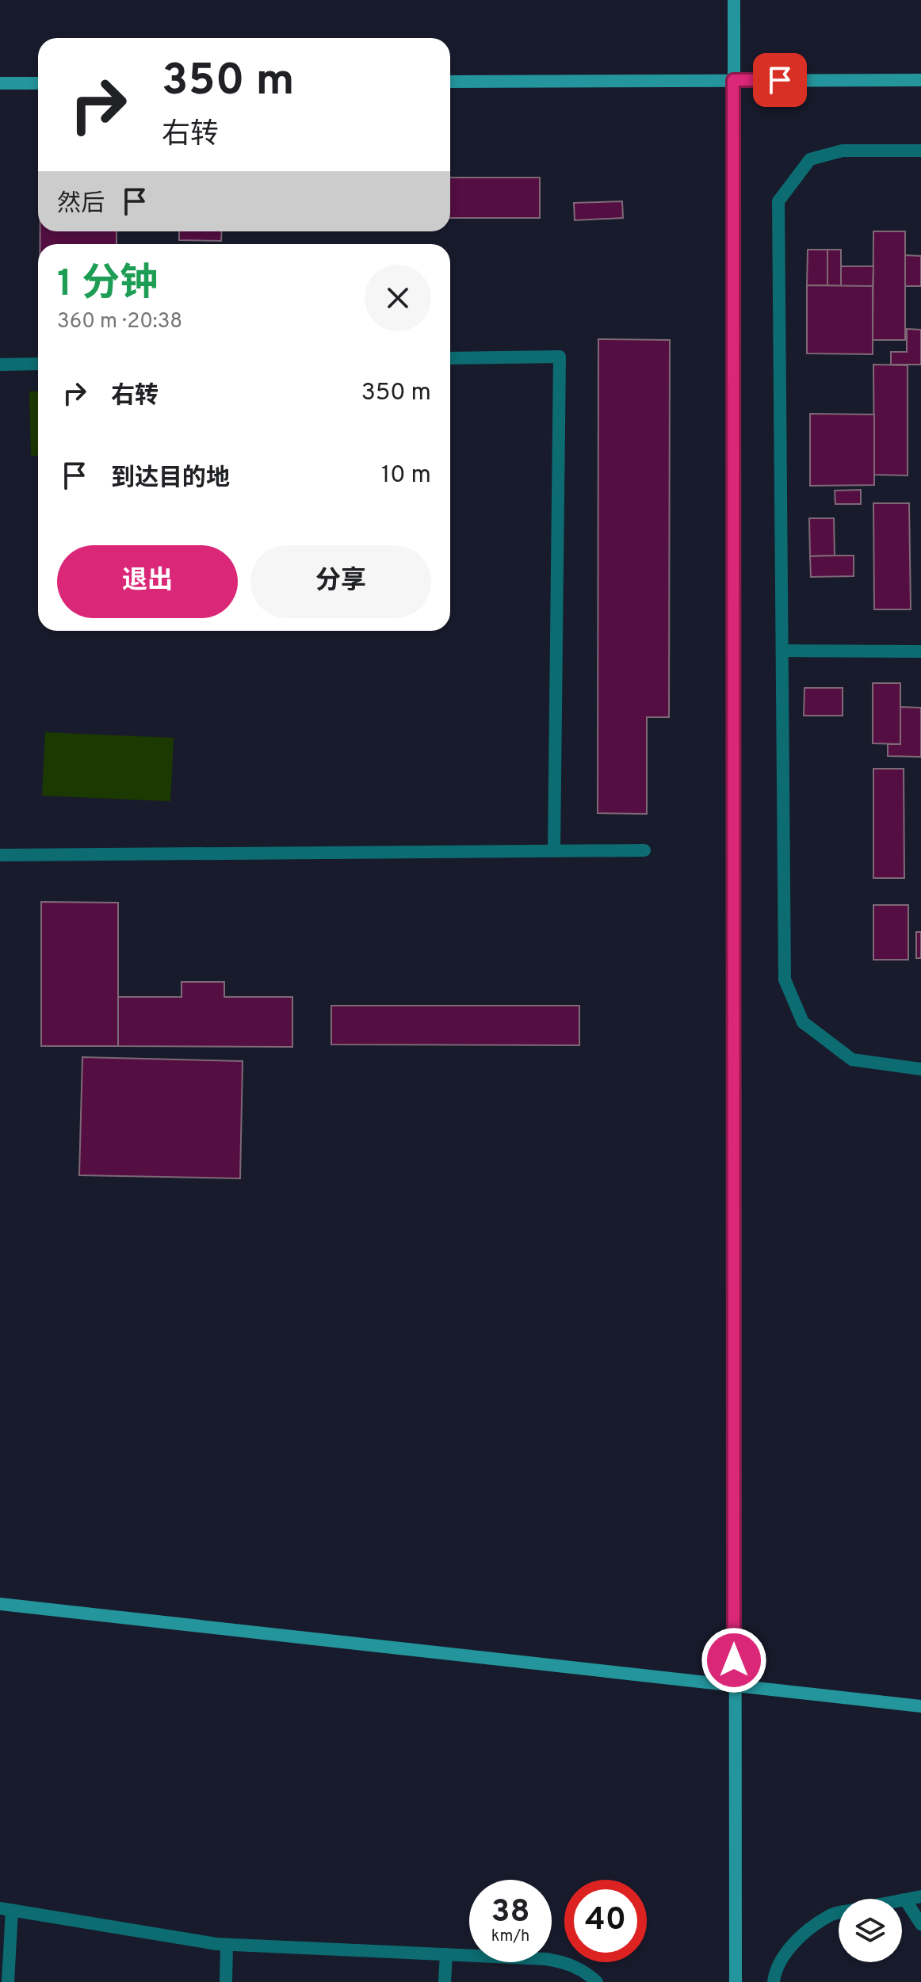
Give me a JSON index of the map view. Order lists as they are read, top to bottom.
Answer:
{
  "page": {
    "turn": ["350 m", "右转"],
    "then": "然后",
    "heading": ["1 分钟", "360 m · 20:38"],
    "list": [
      {
        "name": "右转",
        "value": "350 m"
      },
      {
        "name": "到达目的地",
        "value": "10 m"
      }
    ],
    "buttons": ["退出", "分享"],
    "speed": "38 km/h",
    "limit": "40"
  }
}
